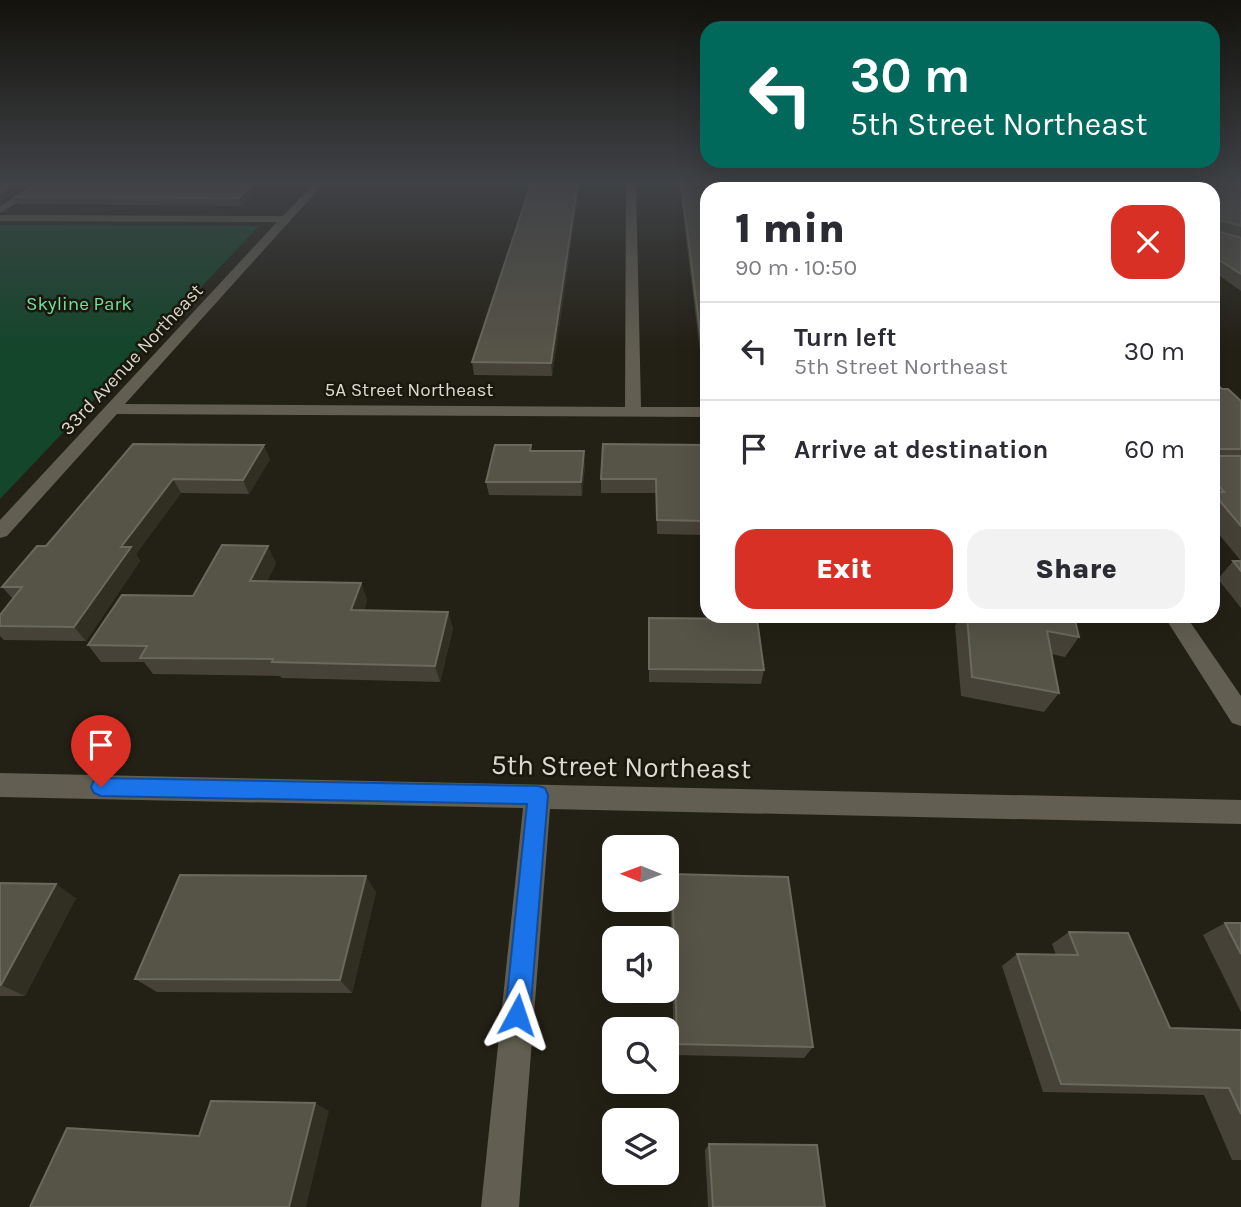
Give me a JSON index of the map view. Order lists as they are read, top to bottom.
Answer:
{
  "streets": {
    "street": ["33rd Avenue Northeast", "5A Street Northeast", "5th Street Northeast"]
  },
  "crossings": [
    ["33rd Avenue Northeast", "5A Street Northeast"]
  ],
  "parks": ["Skyline Park"],
  "north": "left",
  "page": {
    "turn": ["30 m", "5th Street Northeast"],
    "heading": ["1 min", "90 m · 10:50"],
    "list": [
      {
        "name": "Turn left",
        "note": "5th Street Northeast",
        "value": "30 m"
      },
      {
        "name": "Arrive at destination",
        "value": "60 m"
      }
    ],
    "buttons": ["Exit", "Share"]
  }
}
